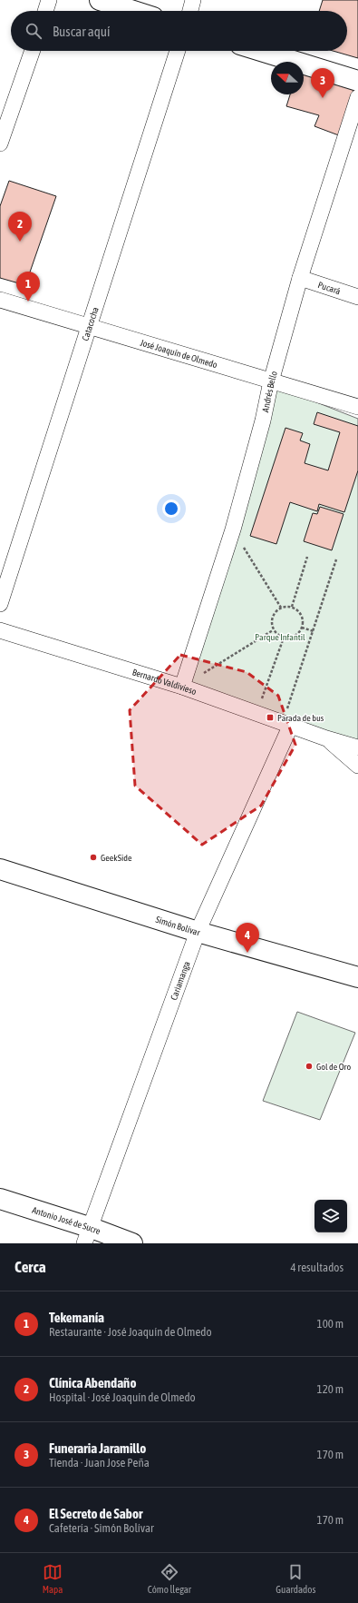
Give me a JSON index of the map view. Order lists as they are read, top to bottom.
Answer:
{
  "streets": {
    "street": [
      "Pucará",
      "Catacocha",
      "José Joaquín de Olmedo",
      "Andrés Bello",
      "Bernardo Valdivieso",
      "Simón Bolívar",
      "Cariamanga",
      "Antonio José de Sucre"
    ]
  },
  "crossings": [
    ["Pucará", "Andrés Bello"],
    ["Catacocha", "José Joaquín de Olmedo"],
    ["José Joaquín de Olmedo", "Andrés Bello"],
    ["Andrés Bello", "Bernardo Valdivieso"],
    ["Bernardo Valdivieso", "Cariamanga"],
    ["Simón Bolívar", "Cariamanga"],
    ["Cariamanga", "Antonio José de Sucre"]
  ],
  "parks": ["Parque Infantil"],
  "places": {
    "transit": ["Parada de bus"],
    "other": ["GeekSide", "Gol de Oro"]
  },
  "north": "left",
  "page": {
    "search": "Buscar aquí",
    "pins": [
      "3",
      "2",
      "1",
      "4"
    ],
    "heading": ["Cerca", "4 resultados"],
    "list": [
      {
        "mark": "1",
        "name": "Tekemanía",
        "note": "Restaurante · José Joaquín de Olmedo",
        "value": "100 m"
      },
      {
        "mark": "2",
        "name": "Clínica Abendaño",
        "note": "Hospital · José Joaquín de Olmedo",
        "value": "120 m"
      },
      {
        "mark": "3",
        "name": "Funeraria Jaramillo",
        "note": "Tienda · Juan Jose Peña",
        "value": "170 m"
      },
      {
        "mark": "4",
        "name": "El Secreto de Sabor",
        "note": "Cafetería · Simón Bolívar",
        "value": "170 m"
      }
    ],
    "nav": ["Mapa", "Cómo llegar", "Guardados"]
  }
}
